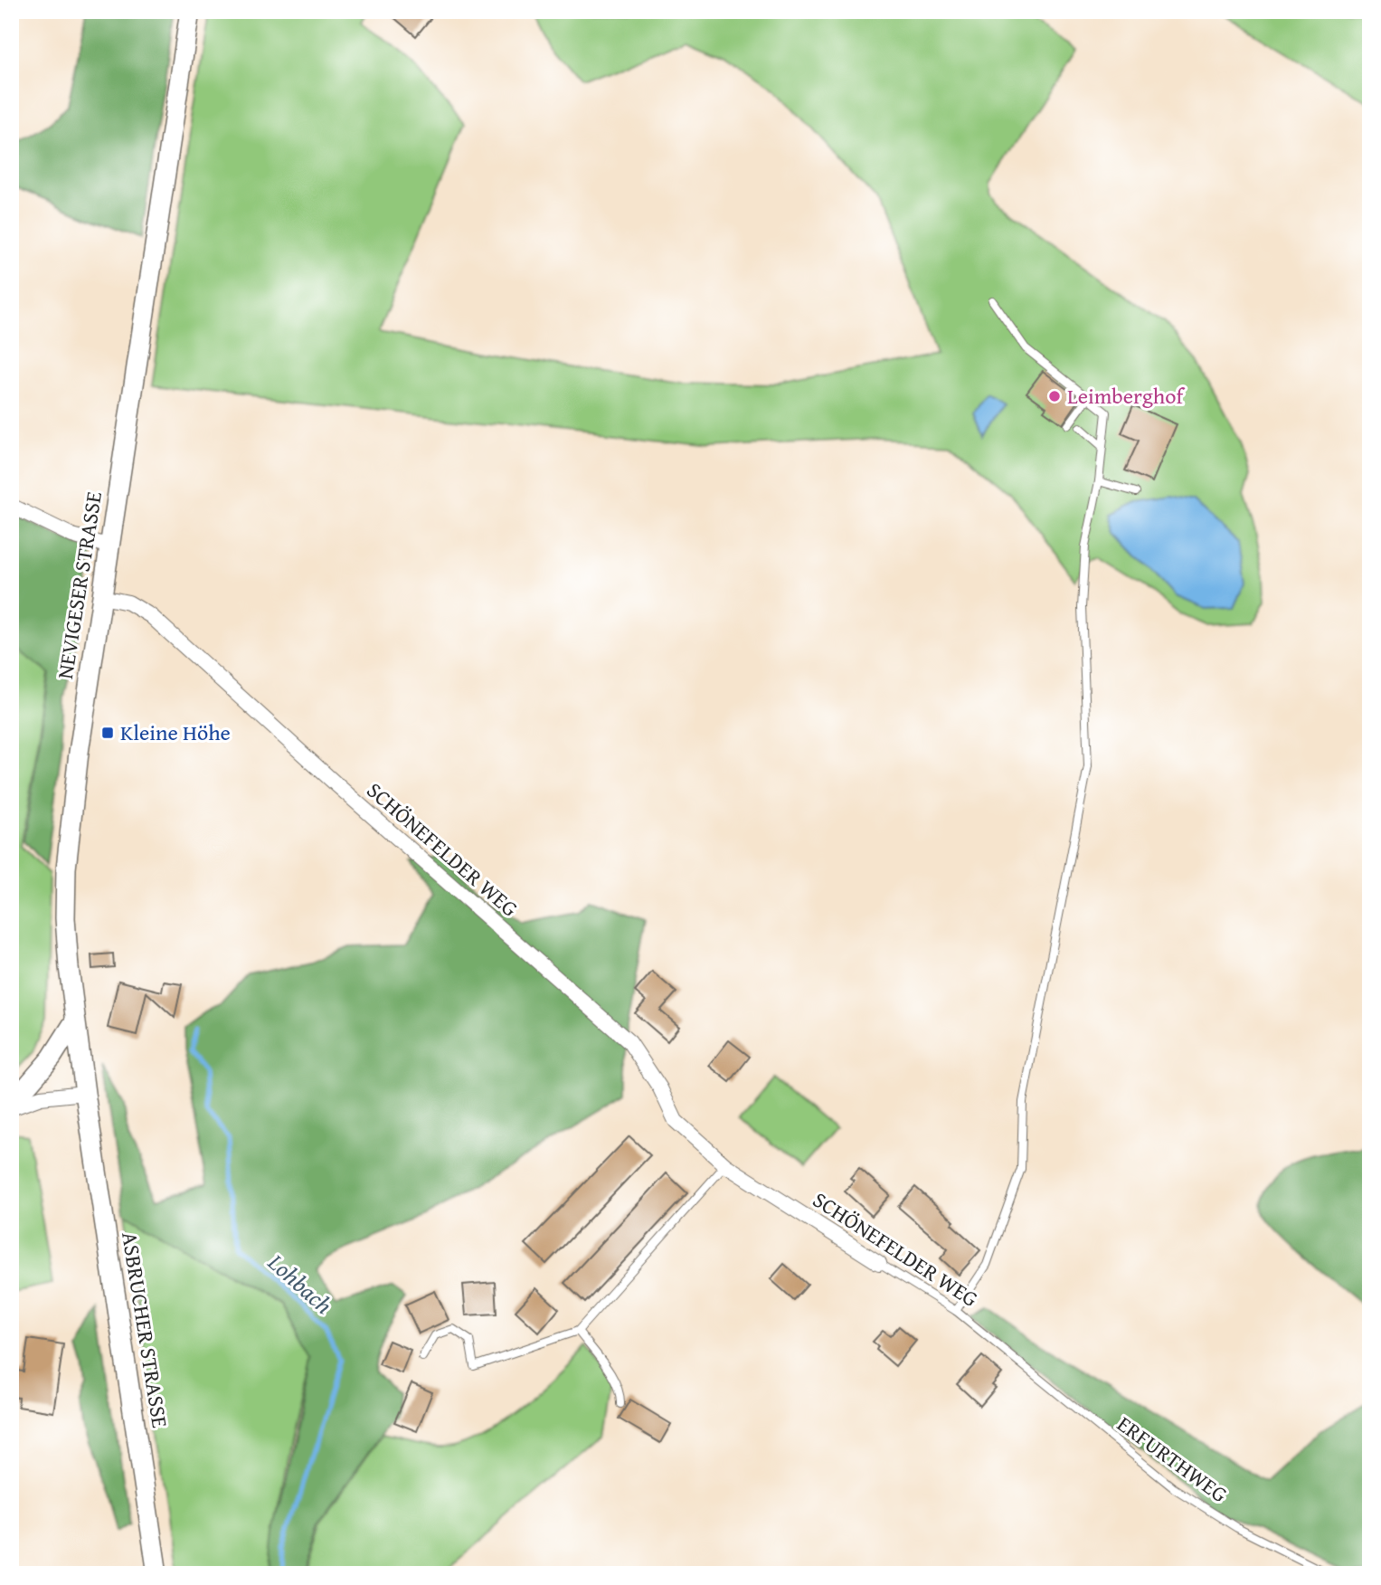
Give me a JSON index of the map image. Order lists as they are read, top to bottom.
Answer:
{
  "streets": {
    "main road": ["NEVIGESER STRASSE", "ASBRUCHER STRASSE"],
    "street": ["SCHÖNEFELDER WEG"],
    "lane": ["ERFURTHWEG"]
  },
  "crossings": [
    ["NEVIGESER STRASSE", "SCHÖNEFELDER WEG"],
    ["NEVIGESER STRASSE", "ASBRUCHER STRASSE"],
    ["SCHÖNEFELDER WEG", "ERFURTHWEG"]
  ],
  "water": ["Lohbach"],
  "places": {
    "other": ["Leimberghof"],
    "transit": ["Kleine Höhe"]
  }
}
